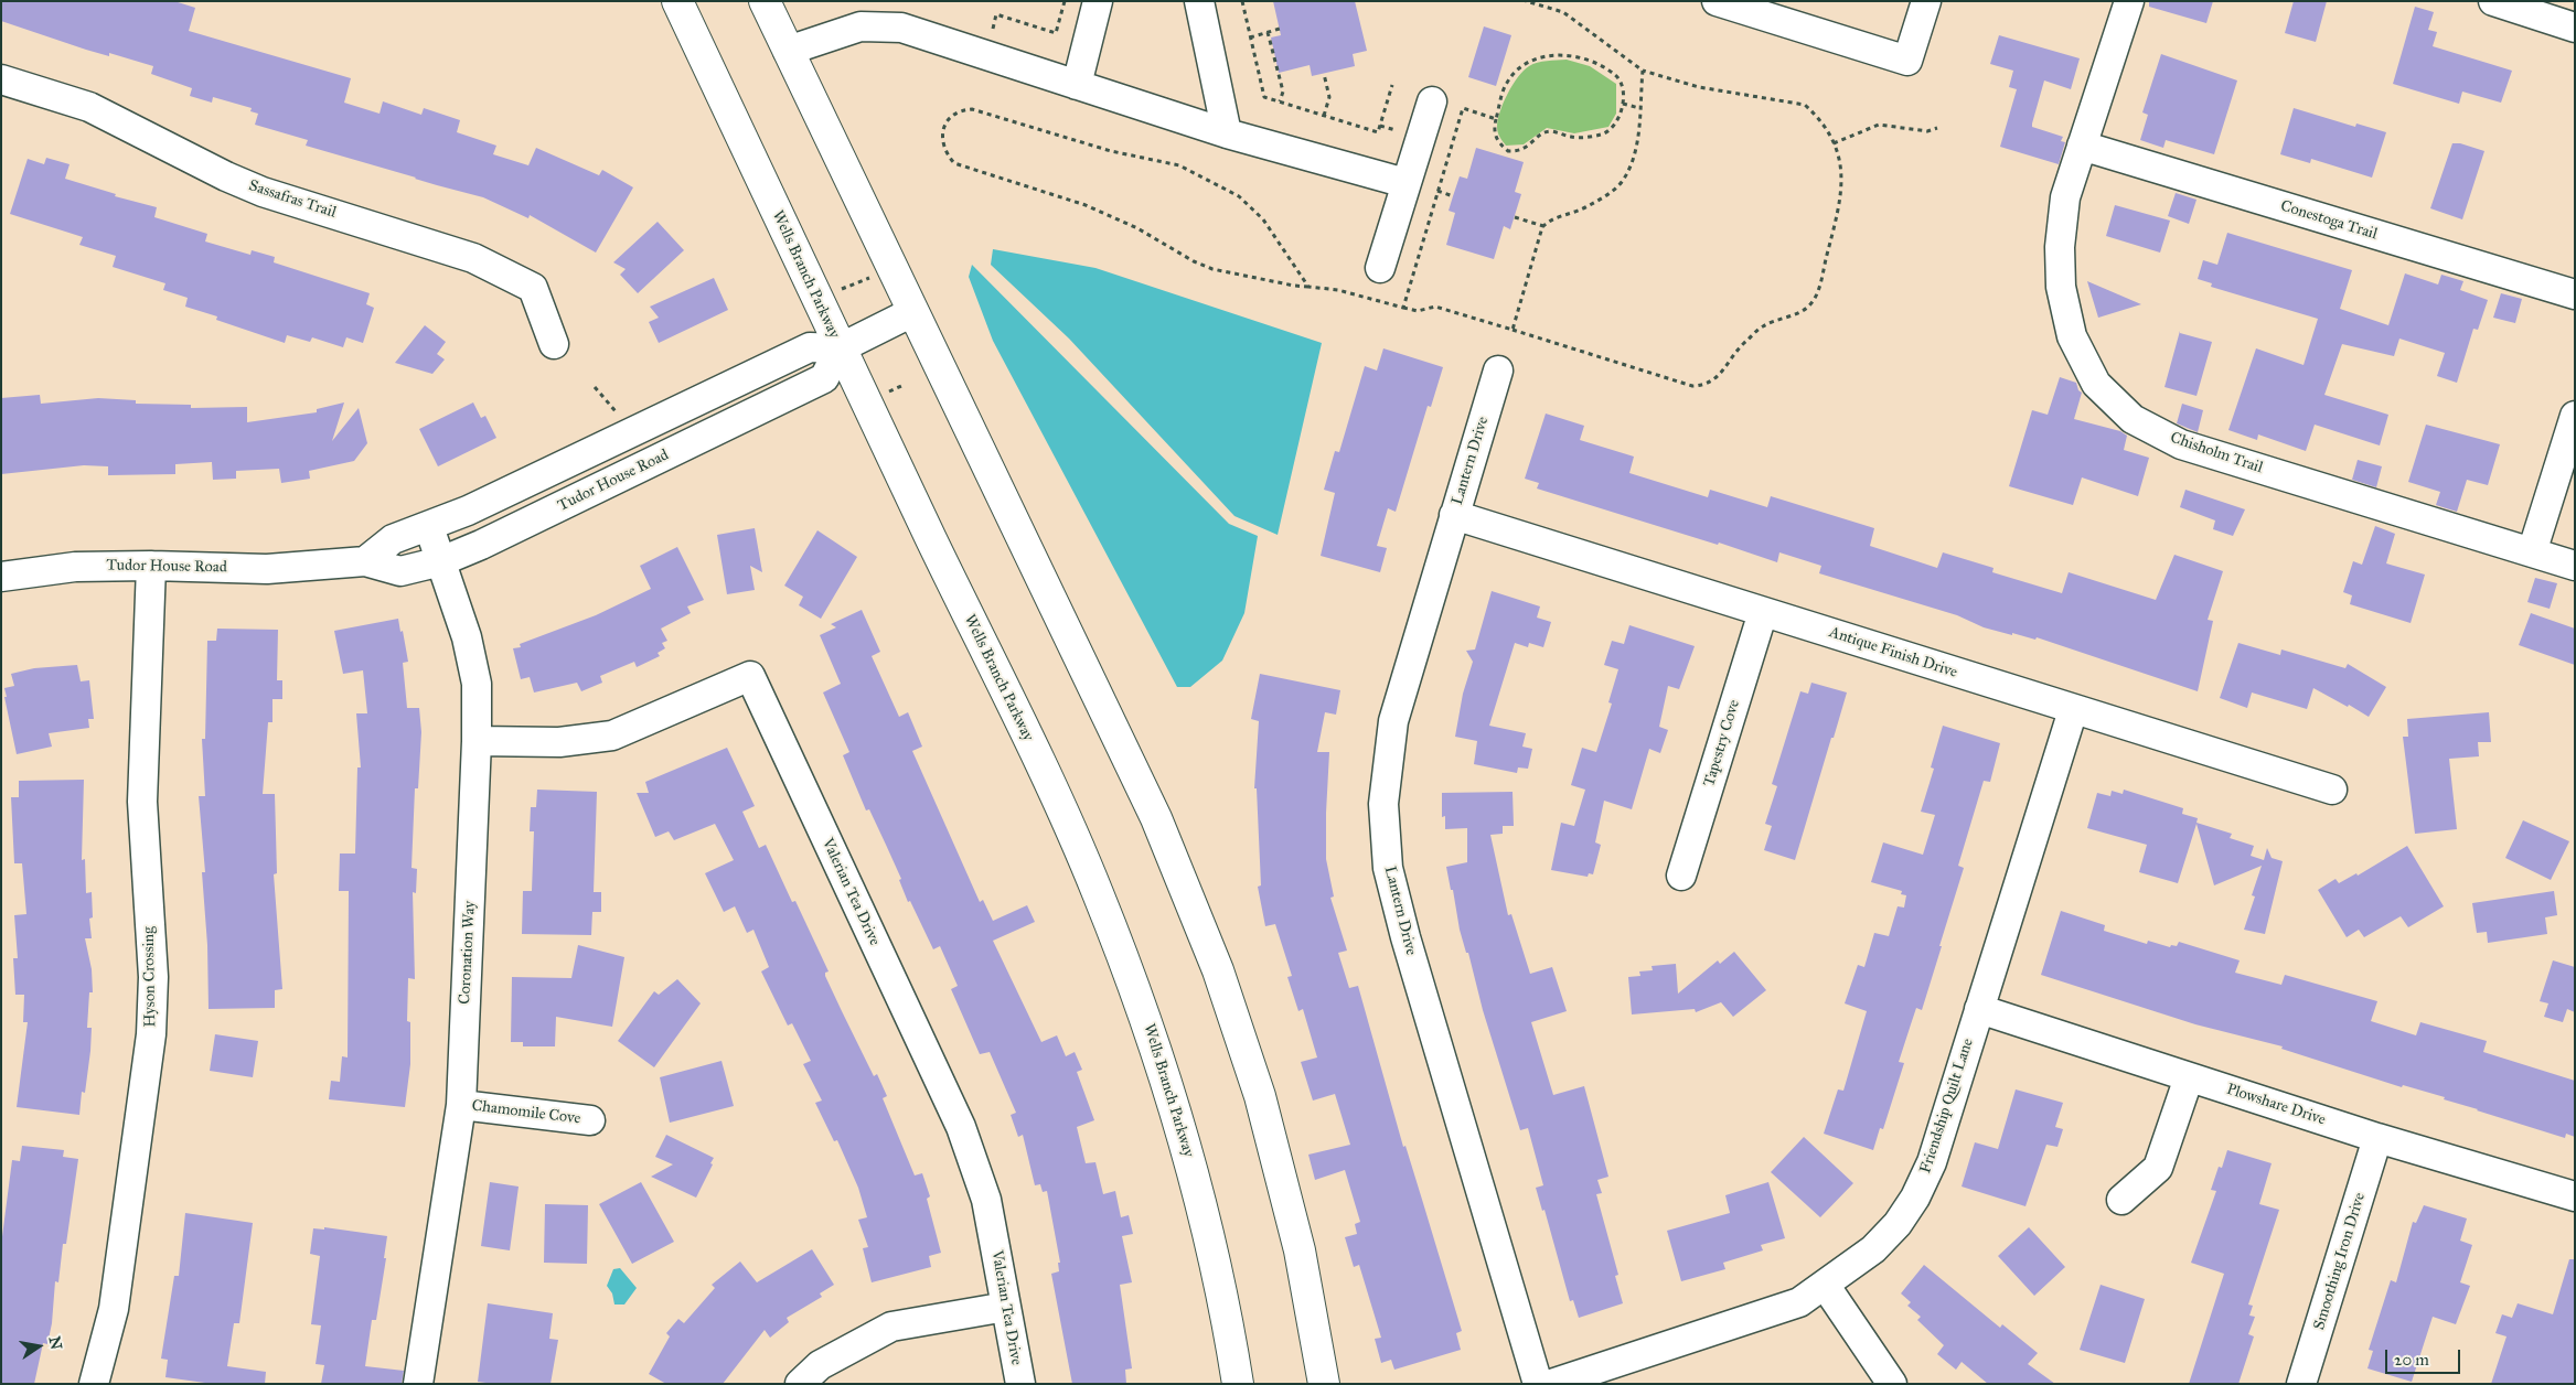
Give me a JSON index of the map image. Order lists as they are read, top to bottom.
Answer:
{
  "streets": {
    "main road": ["Wells Branch Parkway"],
    "street": [
      "Sassafras Trail",
      "Conestoga Trail",
      "Chisholm Trail",
      "Lantern Drive",
      "Tudor House Road",
      "Antique Finish Drive",
      "Tapestry Cove",
      "Valerian Tea Drive",
      "Coronation Way",
      "Hyson Crossing",
      "Plowshare Drive",
      "Friendship Quilt Lane",
      "Chamomile Cove",
      "Smoothing Iron Drive"
    ]
  },
  "crossings": [
    ["Conestoga Trail", "Chisholm Trail"],
    ["Wells Branch Parkway", "Tudor House Road"],
    ["Lantern Drive", "Antique Finish Drive"],
    ["Tudor House Road", "Coronation Way"],
    ["Tudor House Road", "Hyson Crossing"],
    ["Antique Finish Drive", "Tapestry Cove"],
    ["Antique Finish Drive", "Friendship Quilt Lane"],
    ["Valerian Tea Drive", "Coronation Way"],
    ["Coronation Way", "Chamomile Cove"],
    ["Plowshare Drive", "Friendship Quilt Lane"],
    ["Plowshare Drive", "Smoothing Iron Drive"]
  ],
  "scale_bar": "20 m",
  "north": "right"
}
